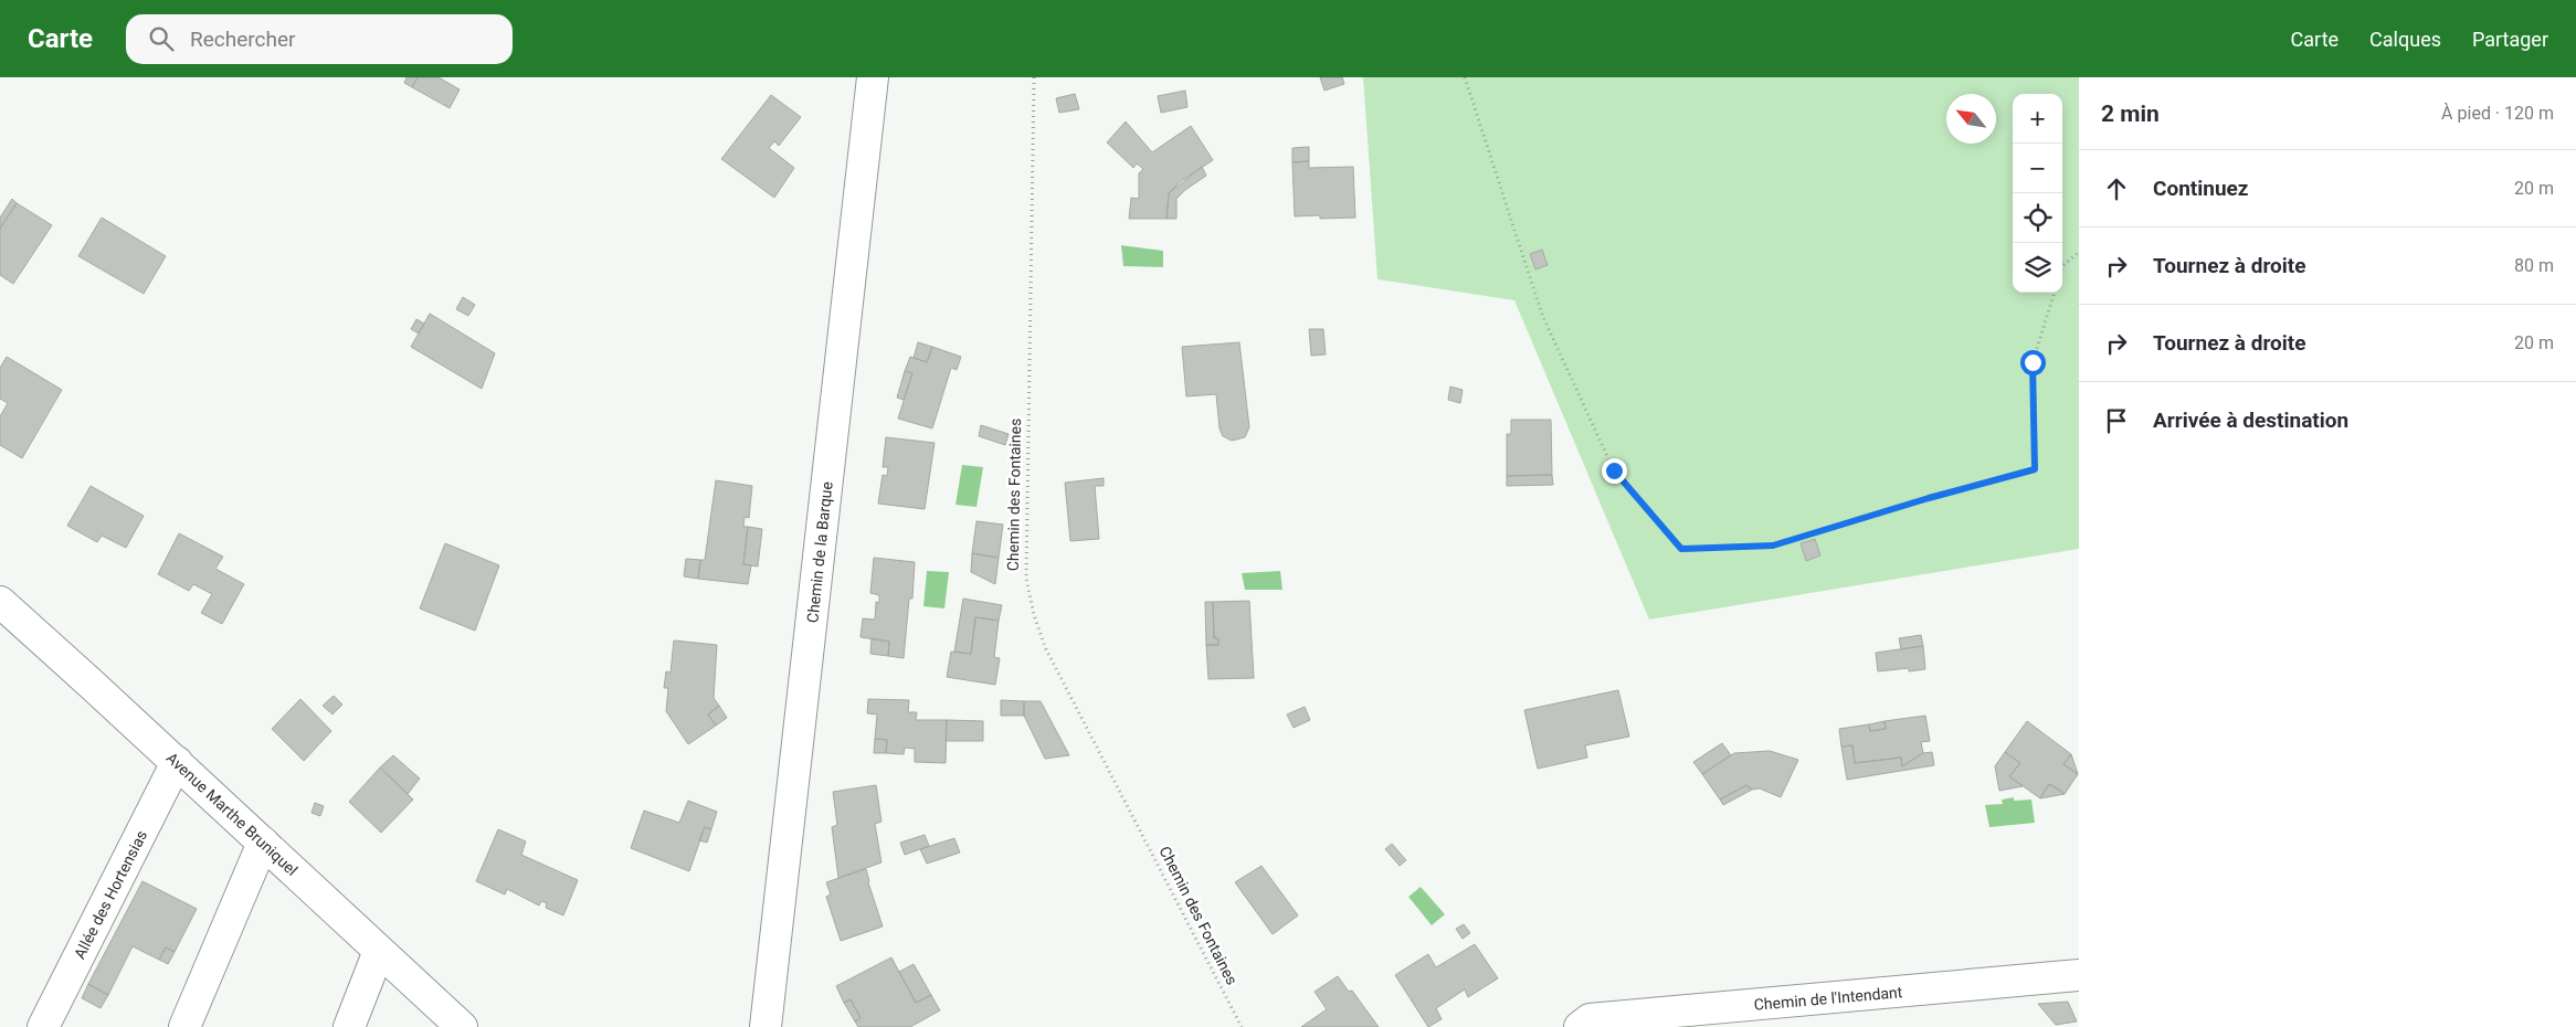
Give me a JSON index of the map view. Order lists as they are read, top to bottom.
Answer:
{
  "streets": {
    "street": [
      "Chemin de la Barque",
      "Avenue Marthe Bruniquel",
      "Allée des Hortensias",
      "Chemin de l'Intendant"
    ],
    "path": ["Chemin des Fontaines"]
  },
  "crossings": [
    ["Avenue Marthe Bruniquel", "Allée des Hortensias"]
  ],
  "north": "top left",
  "page": {
    "header": "Carte",
    "search": "Rechercher",
    "nav": ["Carte", "Calques", "Partager"],
    "heading": ["2 min", "À pied · 120 m"],
    "map_buttons": ["+", "−"],
    "list": [
      ["Continuez", "20 m"],
      ["Tournez à droite", "80 m"],
      ["Tournez à droite", "20 m"],
      "Arrivée à destination"
    ]
  }
}
